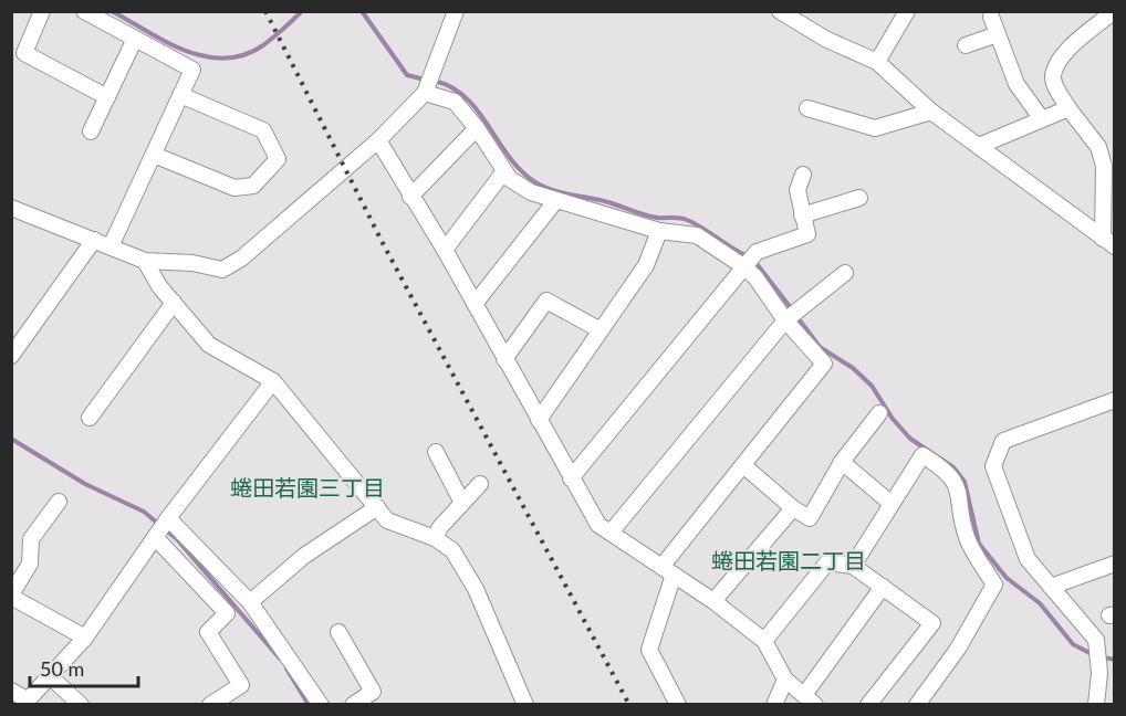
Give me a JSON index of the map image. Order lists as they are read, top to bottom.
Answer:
{
  "districts": ["蜷田若園三丁目", "蜷田若園二丁目"],
  "scale_bar": "50 m"
}
